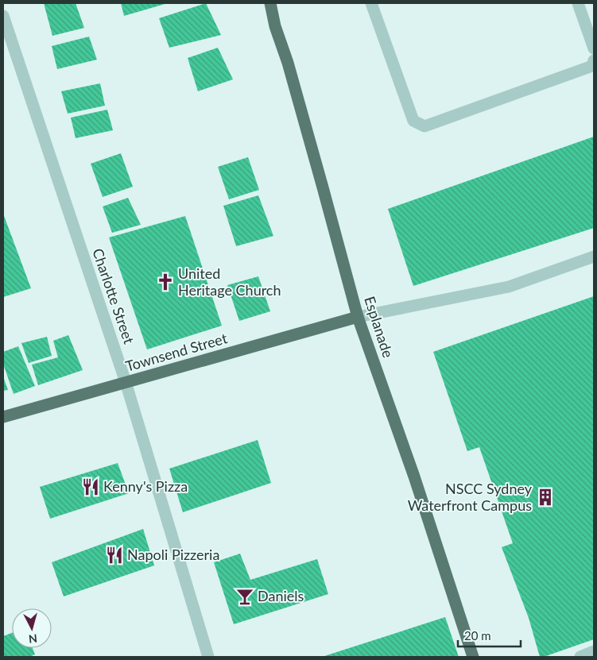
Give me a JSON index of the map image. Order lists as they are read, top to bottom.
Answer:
{
  "streets": {
    "main road": ["Esplanade", "Townsend Street"],
    "street": ["Charlotte Street"]
  },
  "crossings": [
    ["Charlotte Street", "Townsend Street"],
    ["Esplanade", "Townsend Street"]
  ],
  "places": {
    "church": ["United Heritage Church"],
    "restaurant": ["Kenny's Pizza", "Napoli Pizzeria"],
    "building": ["NSCC Sydney Waterfront Campus"],
    "bar": ["Daniels"]
  },
  "scale_bar": "20 m",
  "north": "bottom"
}
